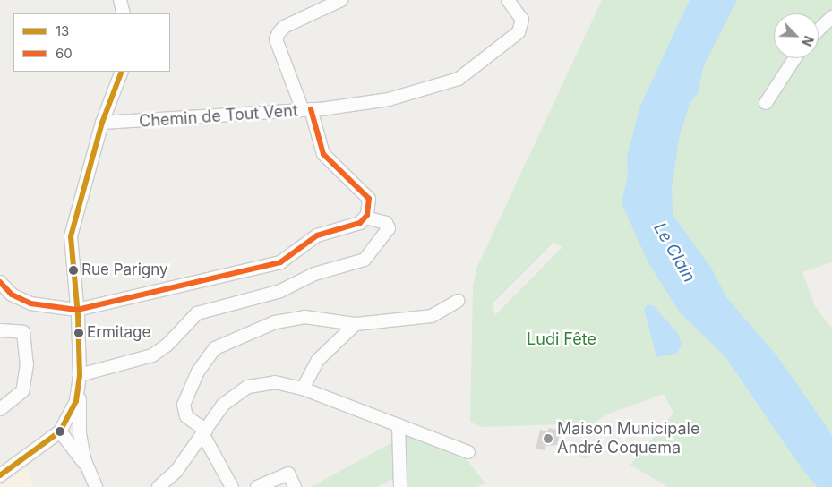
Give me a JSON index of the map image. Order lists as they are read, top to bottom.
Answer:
{
  "streets": {
    "street": ["Chemin de Tout Vent"]
  },
  "water": ["Le Clain"],
  "parks": ["Ludi Fête"],
  "places": ["Rue Parigny", "Ermitage", "Maison Municipale André Coquema"],
  "lines": ["transit line 13", "transit line 60"],
  "legend": ["13", "60"],
  "north": "bottom right"
}
